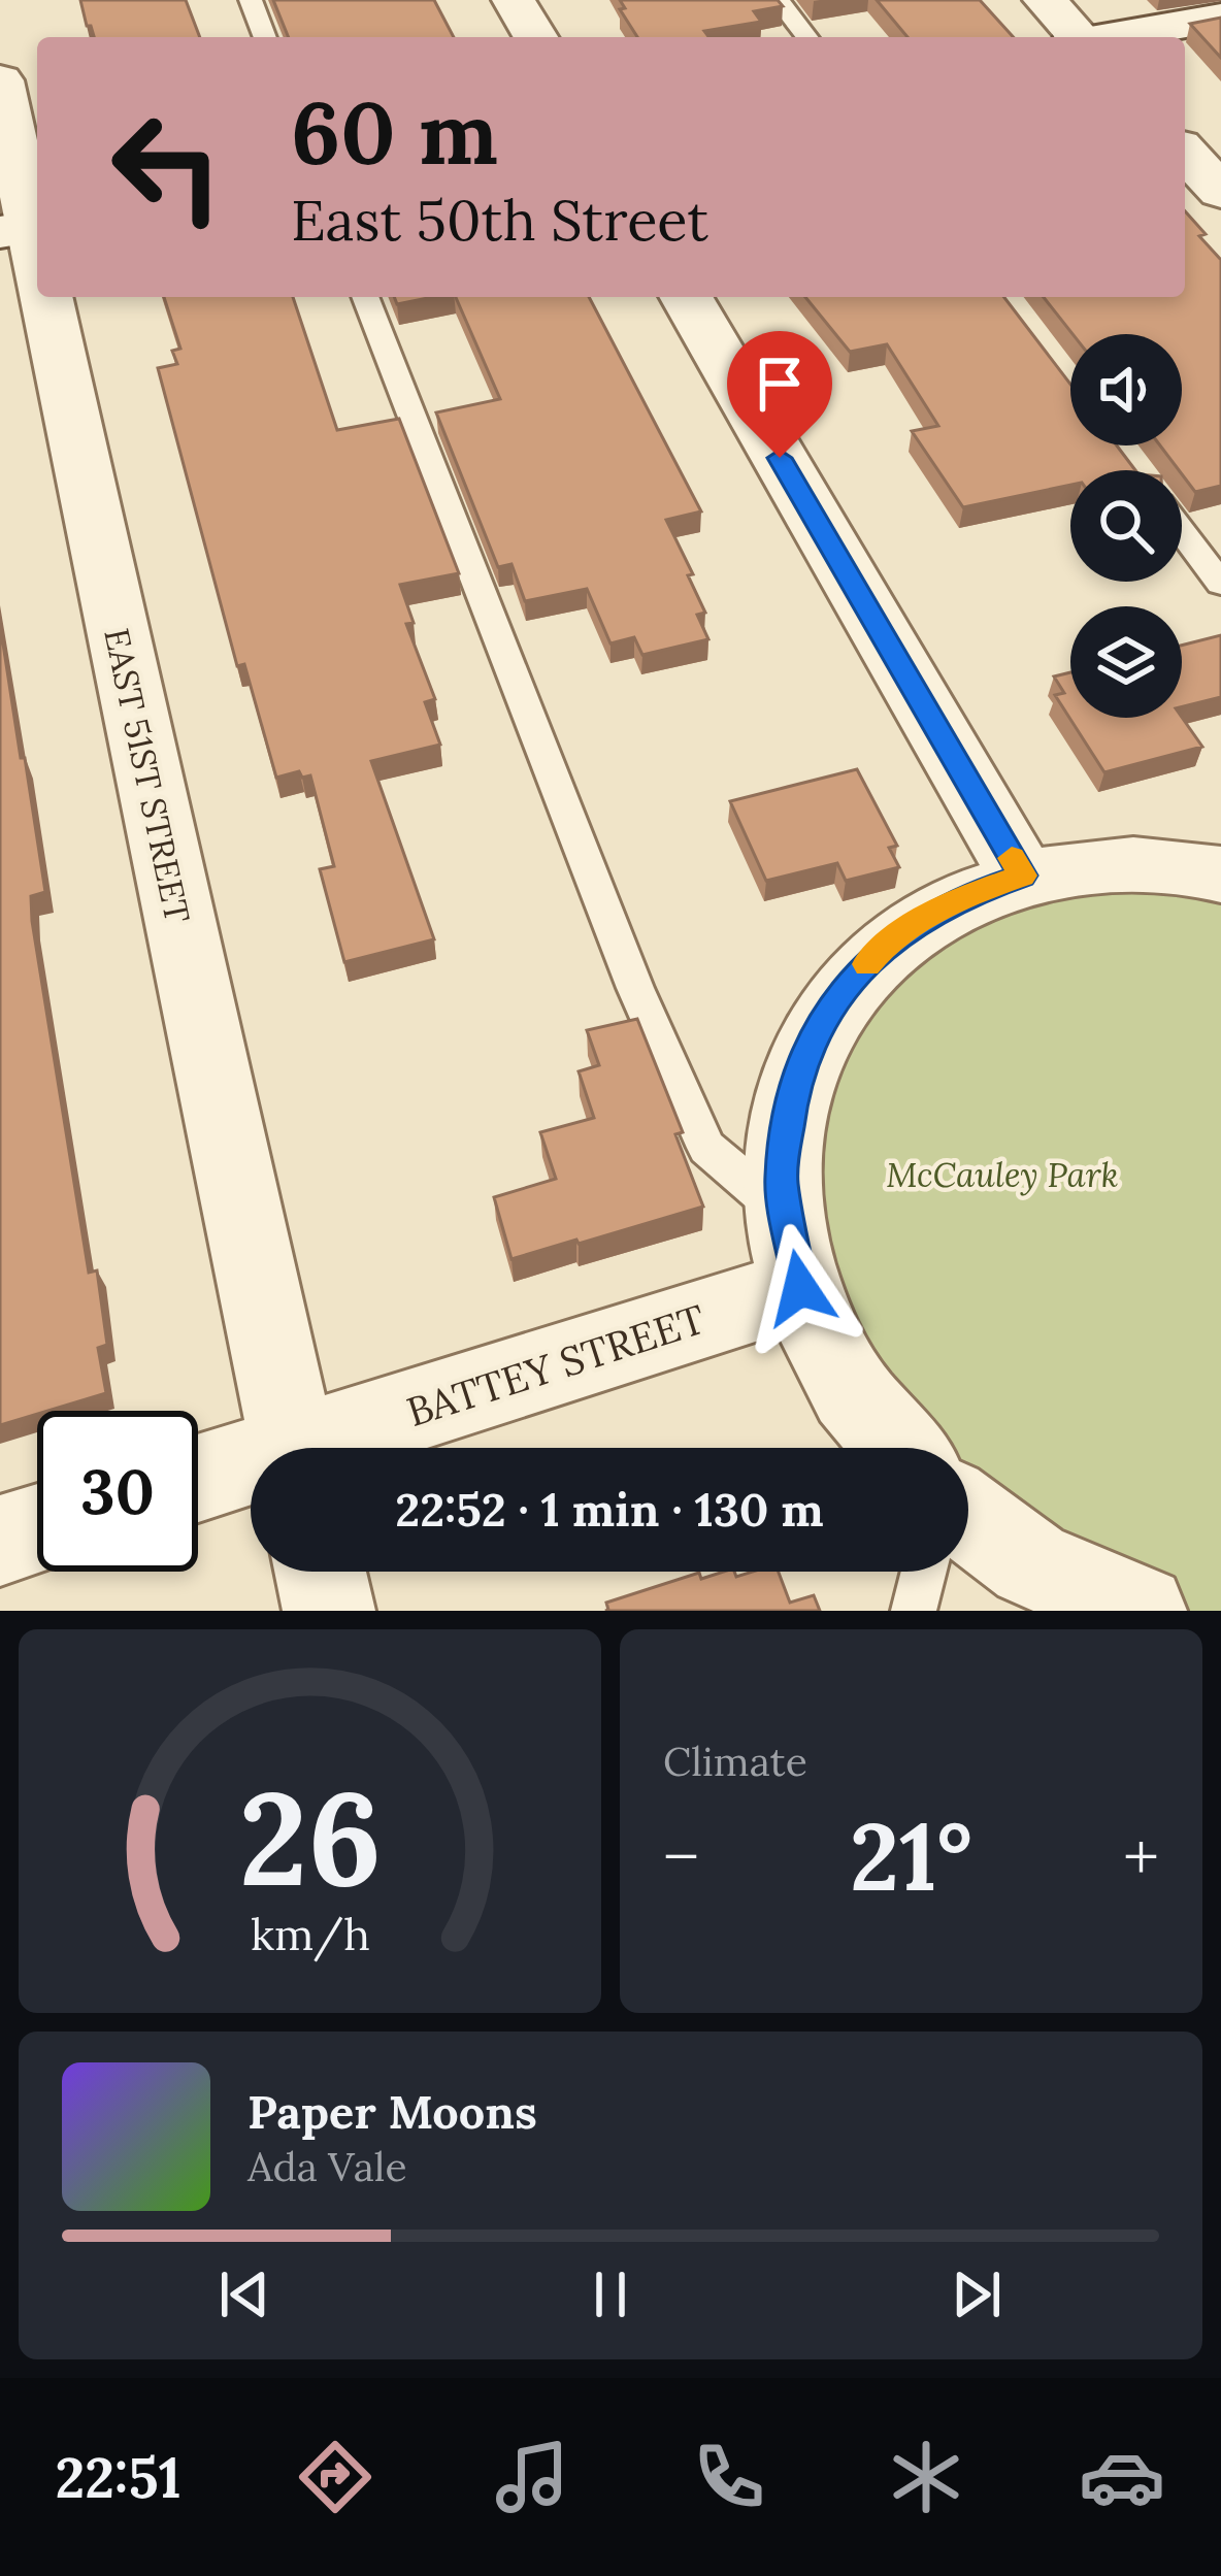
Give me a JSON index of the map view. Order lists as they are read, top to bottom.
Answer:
{
  "streets": {
    "street": ["EAST 51ST STREET", "BATTEY STREET"]
  },
  "parks": ["McCauley Park"],
  "page": {
    "turn": ["60 m", "East 50th Street"],
    "limit": "30",
    "trip": "22:52 · 1 min · 130 m",
    "tile": "Climate",
    "heat": ["−", "21°", "+"],
    "song": ["Paper Moons", "Ada Vale"],
    "tabs": "22:51",
    "gauge": ["26", "km/h"]
  }
}
